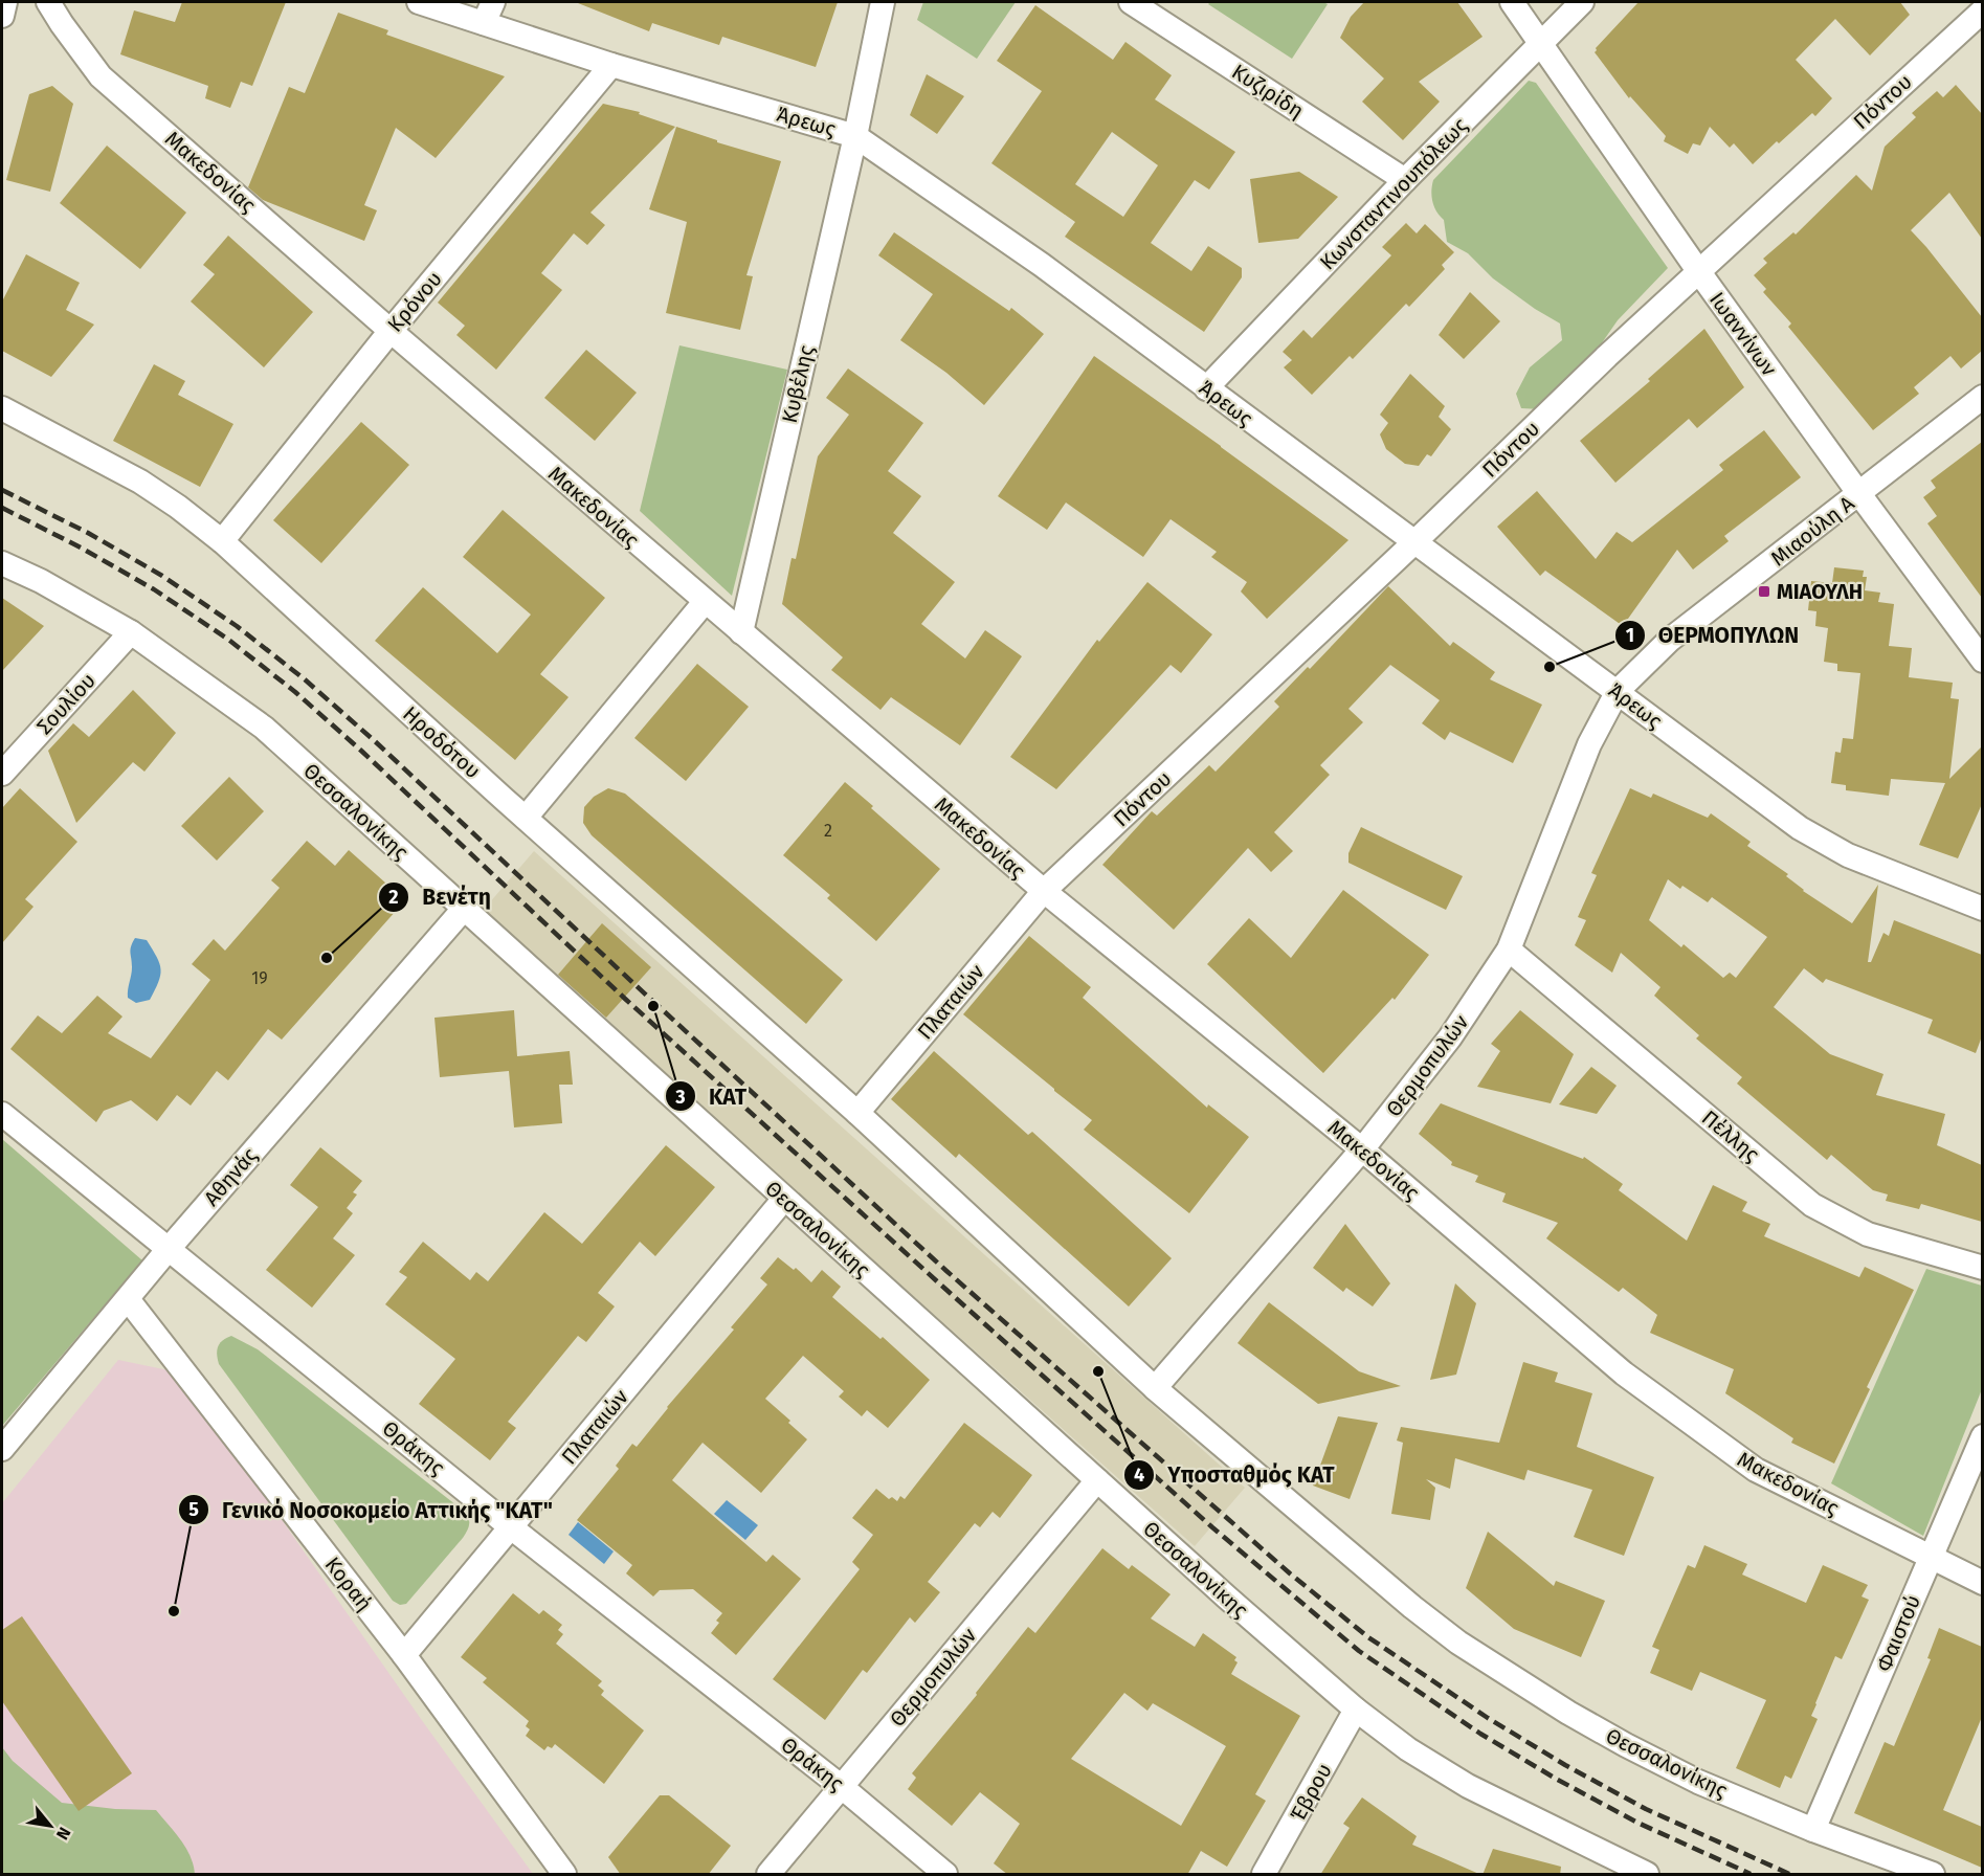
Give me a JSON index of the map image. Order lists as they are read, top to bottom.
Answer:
{
  "streets": {
    "street": [
      "Κυζιρίδη",
      "Πόντου",
      "Άρεως",
      "Μακεδονίας",
      "Κωνσταντινουπόλεως",
      "Κρόνου",
      "Ιωαννίνων",
      "Κυβέλης",
      "Μιαούλη Α",
      "Σουλίου",
      "Ηροδότου",
      "Θεσσαλονίκης",
      "Πλαταιών",
      "Θερμοπυλών",
      "Πέλλης",
      "Αθηνάς",
      "Θράκης",
      "Κοραή",
      "Φαιστού",
      "Έβρου"
    ]
  },
  "crossings": [
    ["Κυζιρίδη", "Κωνσταντινουπόλεως"],
    ["Πόντου", "Άρεως"],
    ["Πόντου", "Μακεδονίας"],
    ["Πόντου", "Ιωαννίνων"],
    ["Πόντου", "Πλαταιών"],
    ["Άρεως", "Κωνσταντινουπόλεως"],
    ["Άρεως", "Κρόνου"],
    ["Άρεως", "Κυβέλης"],
    ["Άρεως", "Μιαούλη Α"],
    ["Άρεως", "Θερμοπυλών"],
    ["Μακεδονίας", "Κρόνου"],
    ["Μακεδονίας", "Κυβέλης"],
    ["Μακεδονίας", "Πλαταιών"],
    ["Μακεδονίας", "Θερμοπυλών"],
    ["Μακεδονίας", "Φαιστού"],
    ["Κωνσταντινουπόλεως", "Ιωαννίνων"],
    ["Κρόνου", "Ηροδότου"],
    ["Ιωαννίνων", "Μιαούλη Α"],
    ["Μιαούλη Α", "Θερμοπυλών"],
    ["Σουλίου", "Θεσσαλονίκης"],
    ["Ηροδότου", "Θεσσαλονίκης"],
    ["Ηροδότου", "Πλαταιών"],
    ["Θεσσαλονίκης", "Πλαταιών"],
    ["Θεσσαλονίκης", "Θερμοπυλών"],
    ["Θεσσαλονίκης", "Αθηνάς"],
    ["Θεσσαλονίκης", "Φαιστού"],
    ["Θεσσαλονίκης", "Έβρου"],
    ["Πλαταιών", "Θράκης"],
    ["Πλαταιών", "Κοραή"],
    ["Θερμοπυλών", "Πέλλης"],
    ["Θερμοπυλών", "Θράκης"],
    ["Αθηνάς", "Θράκης"],
    ["Αθηνάς", "Κοραή"]
  ],
  "places": {
    "transit": ["ΜΙΑΟΥΛΗ"],
    "other": [
      "ΘΕΡΜΟΠΥΛΩΝ",
      "Βενέτη",
      "ΚΑΤ",
      "Υποσταθμός ΚΑΤ",
      "Γενικό Νοσοκομείο Αττικής \"ΚΑΤ\""
    ]
  },
  "house_numbers": ["2", "19"],
  "north": "bottom right"
}
